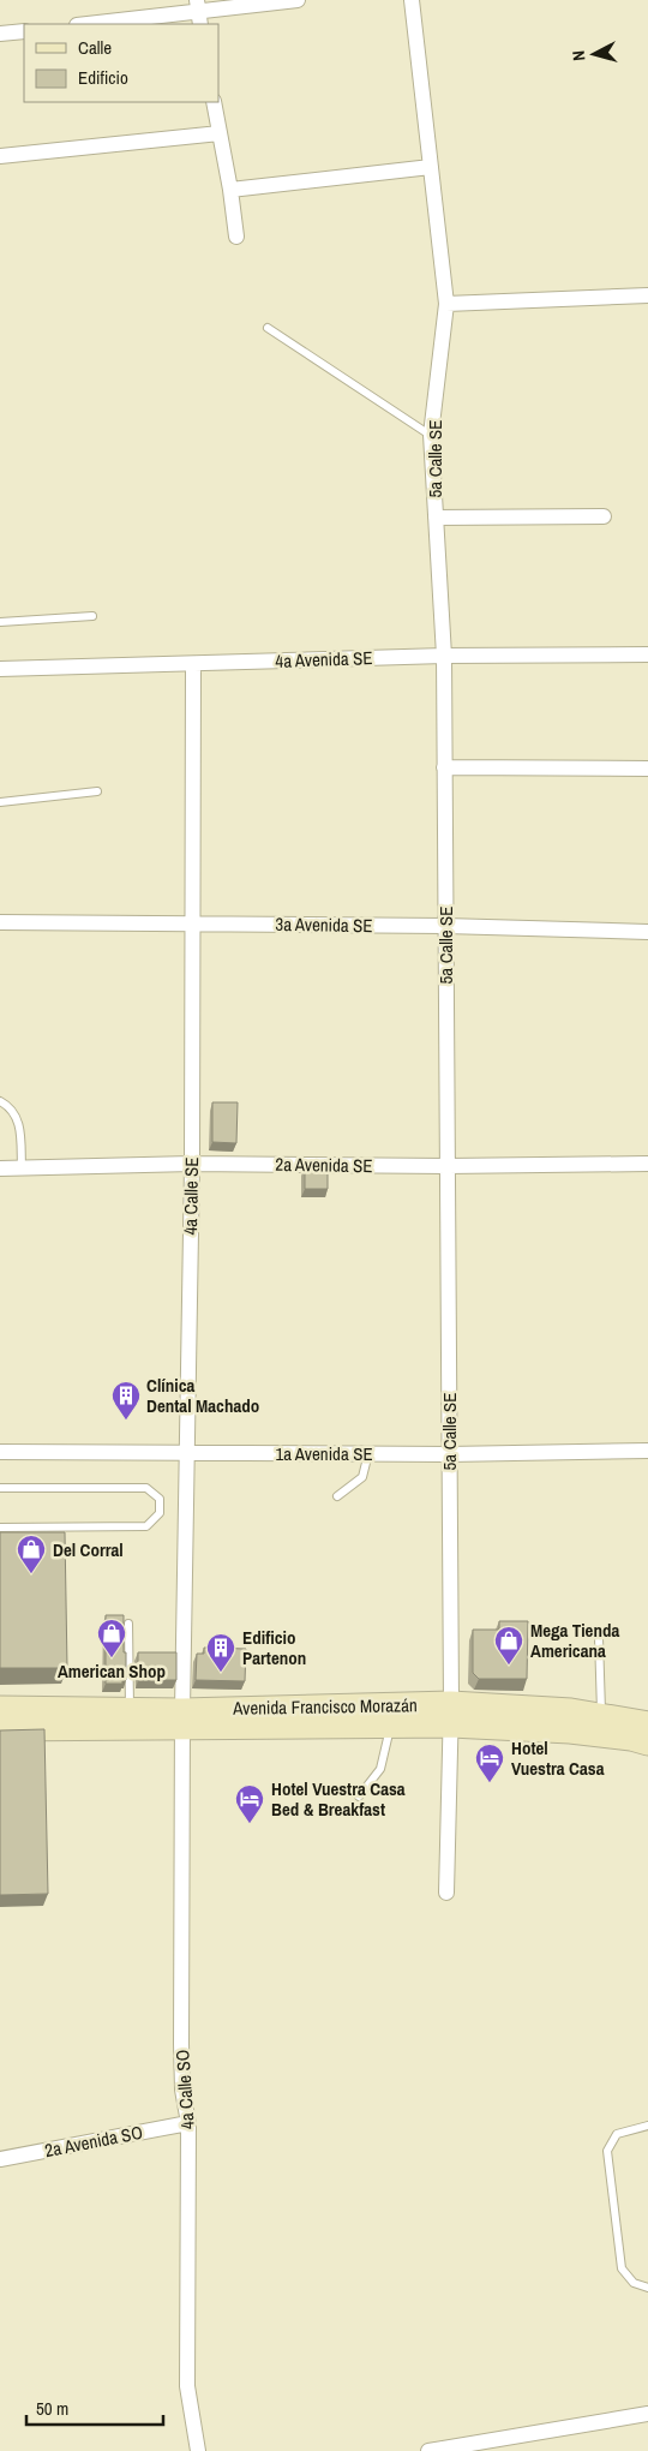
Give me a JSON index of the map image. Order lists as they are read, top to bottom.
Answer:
{
  "streets": {
    "main road": ["Avenida Francisco Morazán"],
    "street": [
      "5a Calle SE",
      "4a Avenida SE",
      "3a Avenida SE",
      "2a Avenida SE",
      "4a Calle SE",
      "1a Avenida SE",
      "4a Calle SO",
      "2a Avenida SO"
    ]
  },
  "crossings": [
    ["5a Calle SE", "4a Avenida SE"],
    ["5a Calle SE", "3a Avenida SE"],
    ["5a Calle SE", "2a Avenida SE"],
    ["5a Calle SE", "1a Avenida SE"],
    ["5a Calle SE", "Avenida Francisco Morazán"],
    ["4a Avenida SE", "4a Calle SE"],
    ["3a Avenida SE", "4a Calle SE"],
    ["2a Avenida SE", "4a Calle SE"],
    ["4a Calle SE", "1a Avenida SE"],
    ["4a Calle SE", "Avenida Francisco Morazán"],
    ["4a Calle SE", "4a Calle SO"],
    ["Avenida Francisco Morazán", "4a Calle SO"],
    ["4a Calle SO", "2a Avenida SO"]
  ],
  "places": {
    "building": ["Clínica Dental Machado", "Edificio Partenon"],
    "shop": ["Del Corral", "American Shop", "Mega Tienda Americana"],
    "hotel": ["Hotel Vuestra Casa", "Hotel Vuestra Casa Bed & Breakfast"]
  },
  "legend": ["Calle", "Edificio"],
  "scale_bar": "50 m",
  "north": "left"
}
